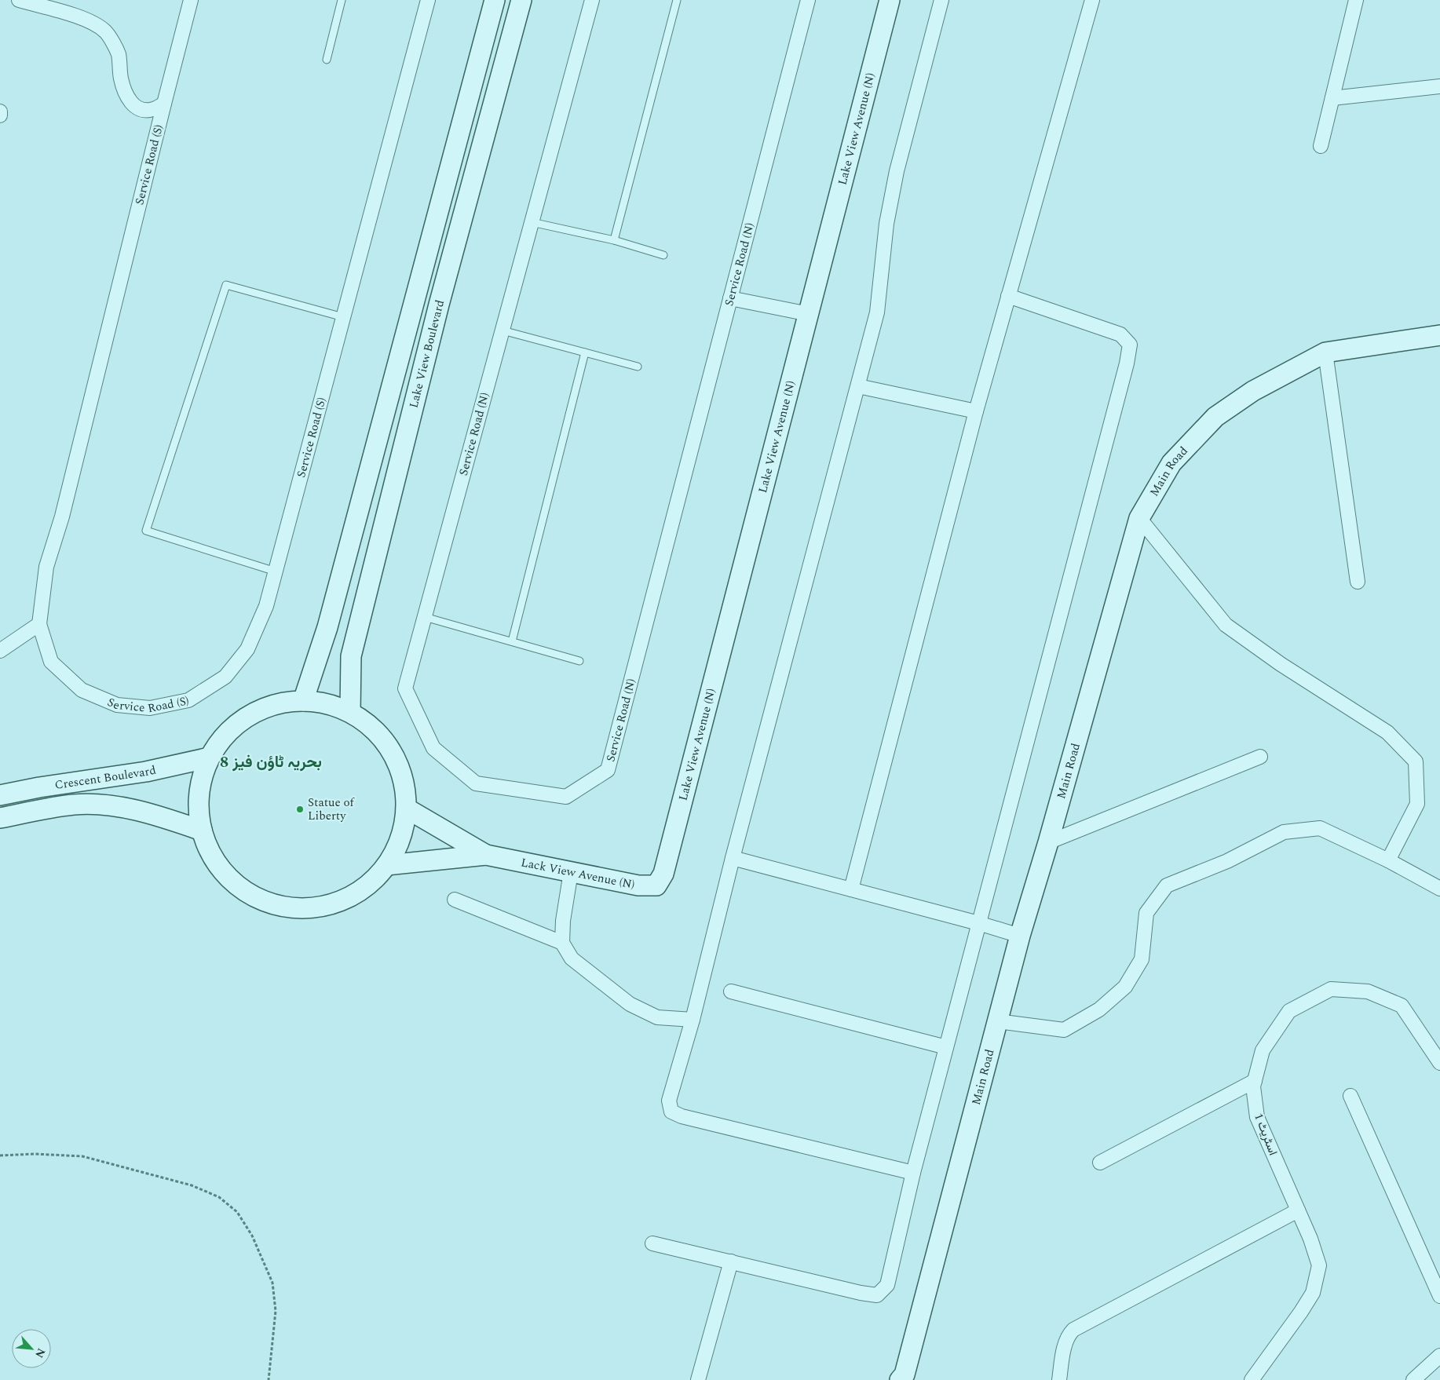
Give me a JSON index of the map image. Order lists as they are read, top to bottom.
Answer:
{
  "streets": {
    "street": [
      "Lake View Avenue (N)",
      "Service Road (S)",
      "Service Road (N)",
      "Lake View Boulevard",
      "Main Road",
      "Crescent Boulevard",
      "Lack View Avenue (N)",
      "اسٹریٹ 1"
    ]
  },
  "crossings": [
    ["Lake View Avenue (N)", "Lack View Avenue (N)"]
  ],
  "districts": ["بحریہ ٹاؤن فیز 8"],
  "places": ["Statue of Liberty"],
  "north": "bottom right"
}
